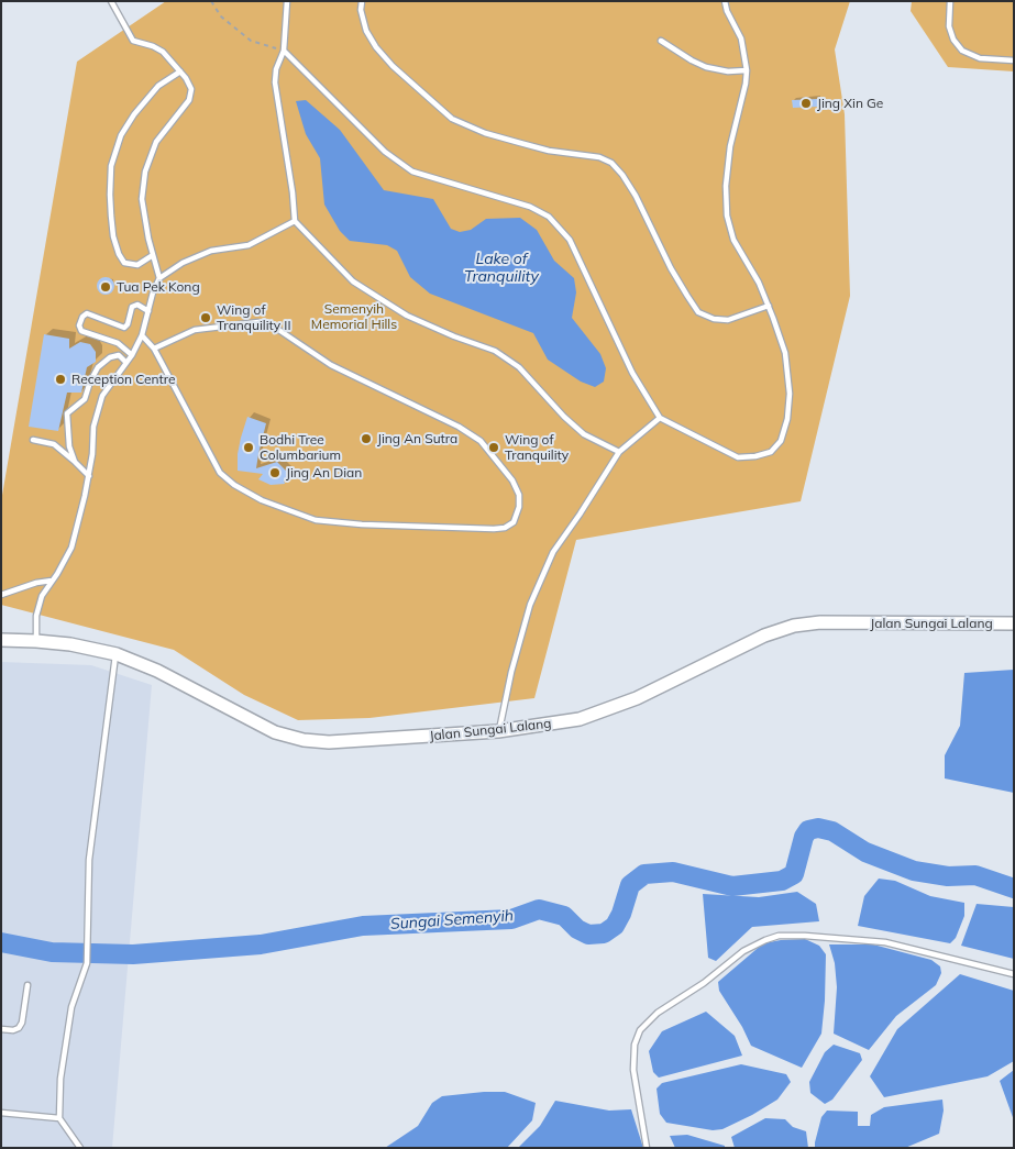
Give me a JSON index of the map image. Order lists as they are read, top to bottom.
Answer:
{
  "streets": {
    "street": ["Jalan Sungai Lalang"]
  },
  "water": ["Lake of Tranquility", "Sungai Semenyih"],
  "parks": ["Semenyih Memorial Hills"],
  "places": [
    "Jing Xin Ge",
    "Tua Pek Kong",
    "Wing of Tranquility II",
    "Reception Centre",
    "Jing An Sutra",
    "Bodhi Tree Columbarium",
    "Wing of Tranquility",
    "Jing An Dian"
  ]
}
